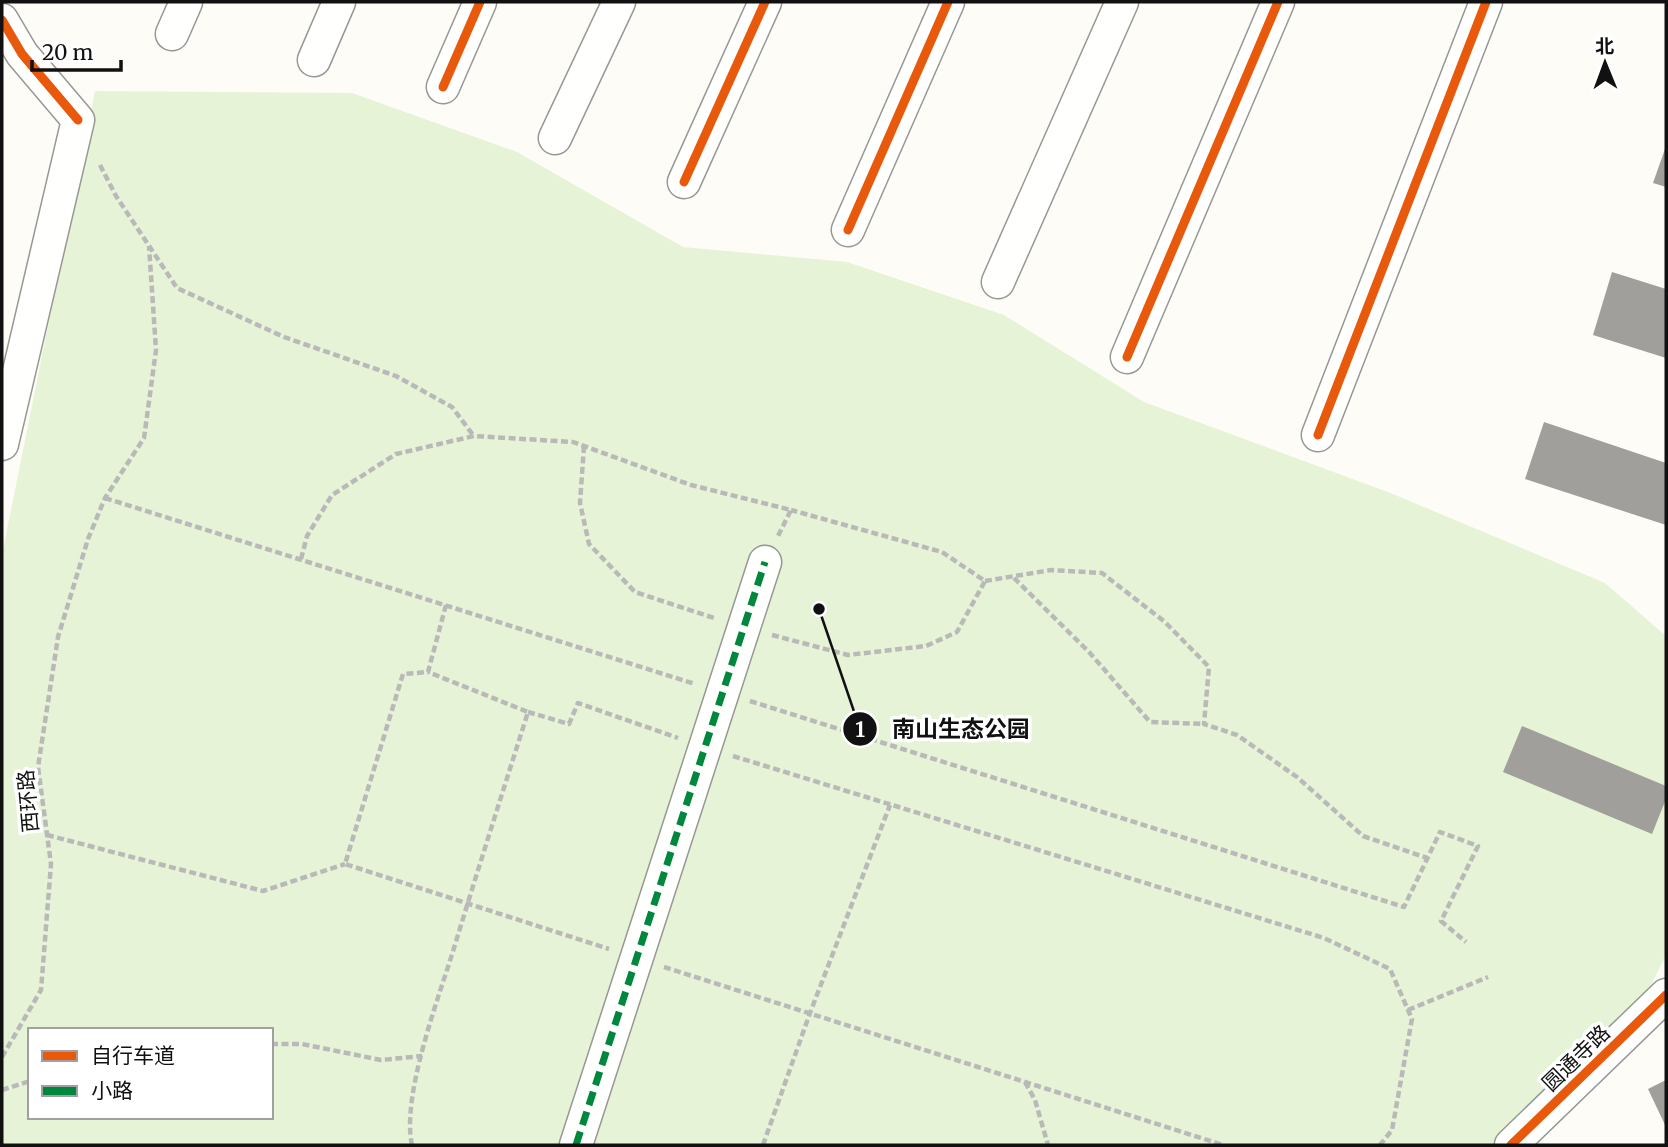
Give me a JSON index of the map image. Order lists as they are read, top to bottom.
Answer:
{
  "streets": {
    "street": ["圆通寺路"],
    "path": ["西环路"]
  },
  "places": ["南山生态公园"],
  "legend": ["自行车道", "小路"],
  "scale_bar": "20 m",
  "north": "top"
}
